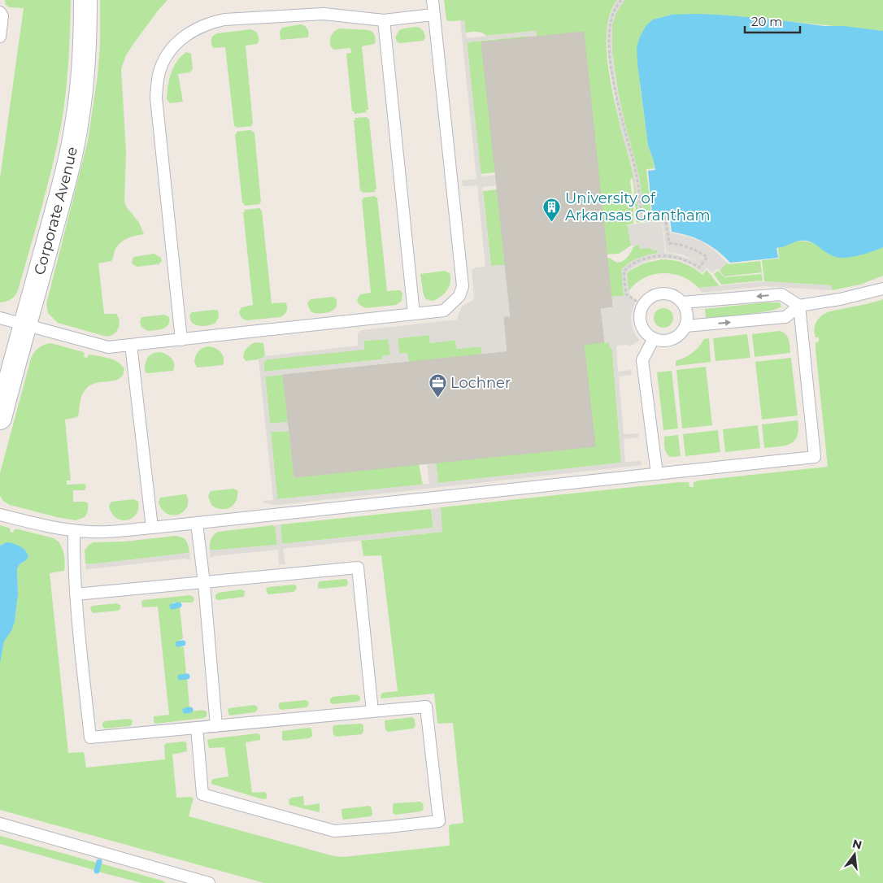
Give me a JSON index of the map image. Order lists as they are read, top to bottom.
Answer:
{
  "streets": {
    "street": ["Corporate Avenue"]
  },
  "places": {
    "building": ["University of Arkansas Grantham"],
    "office": ["Lochner"]
  },
  "scale_bar": "20 m",
  "north": "top"
}
